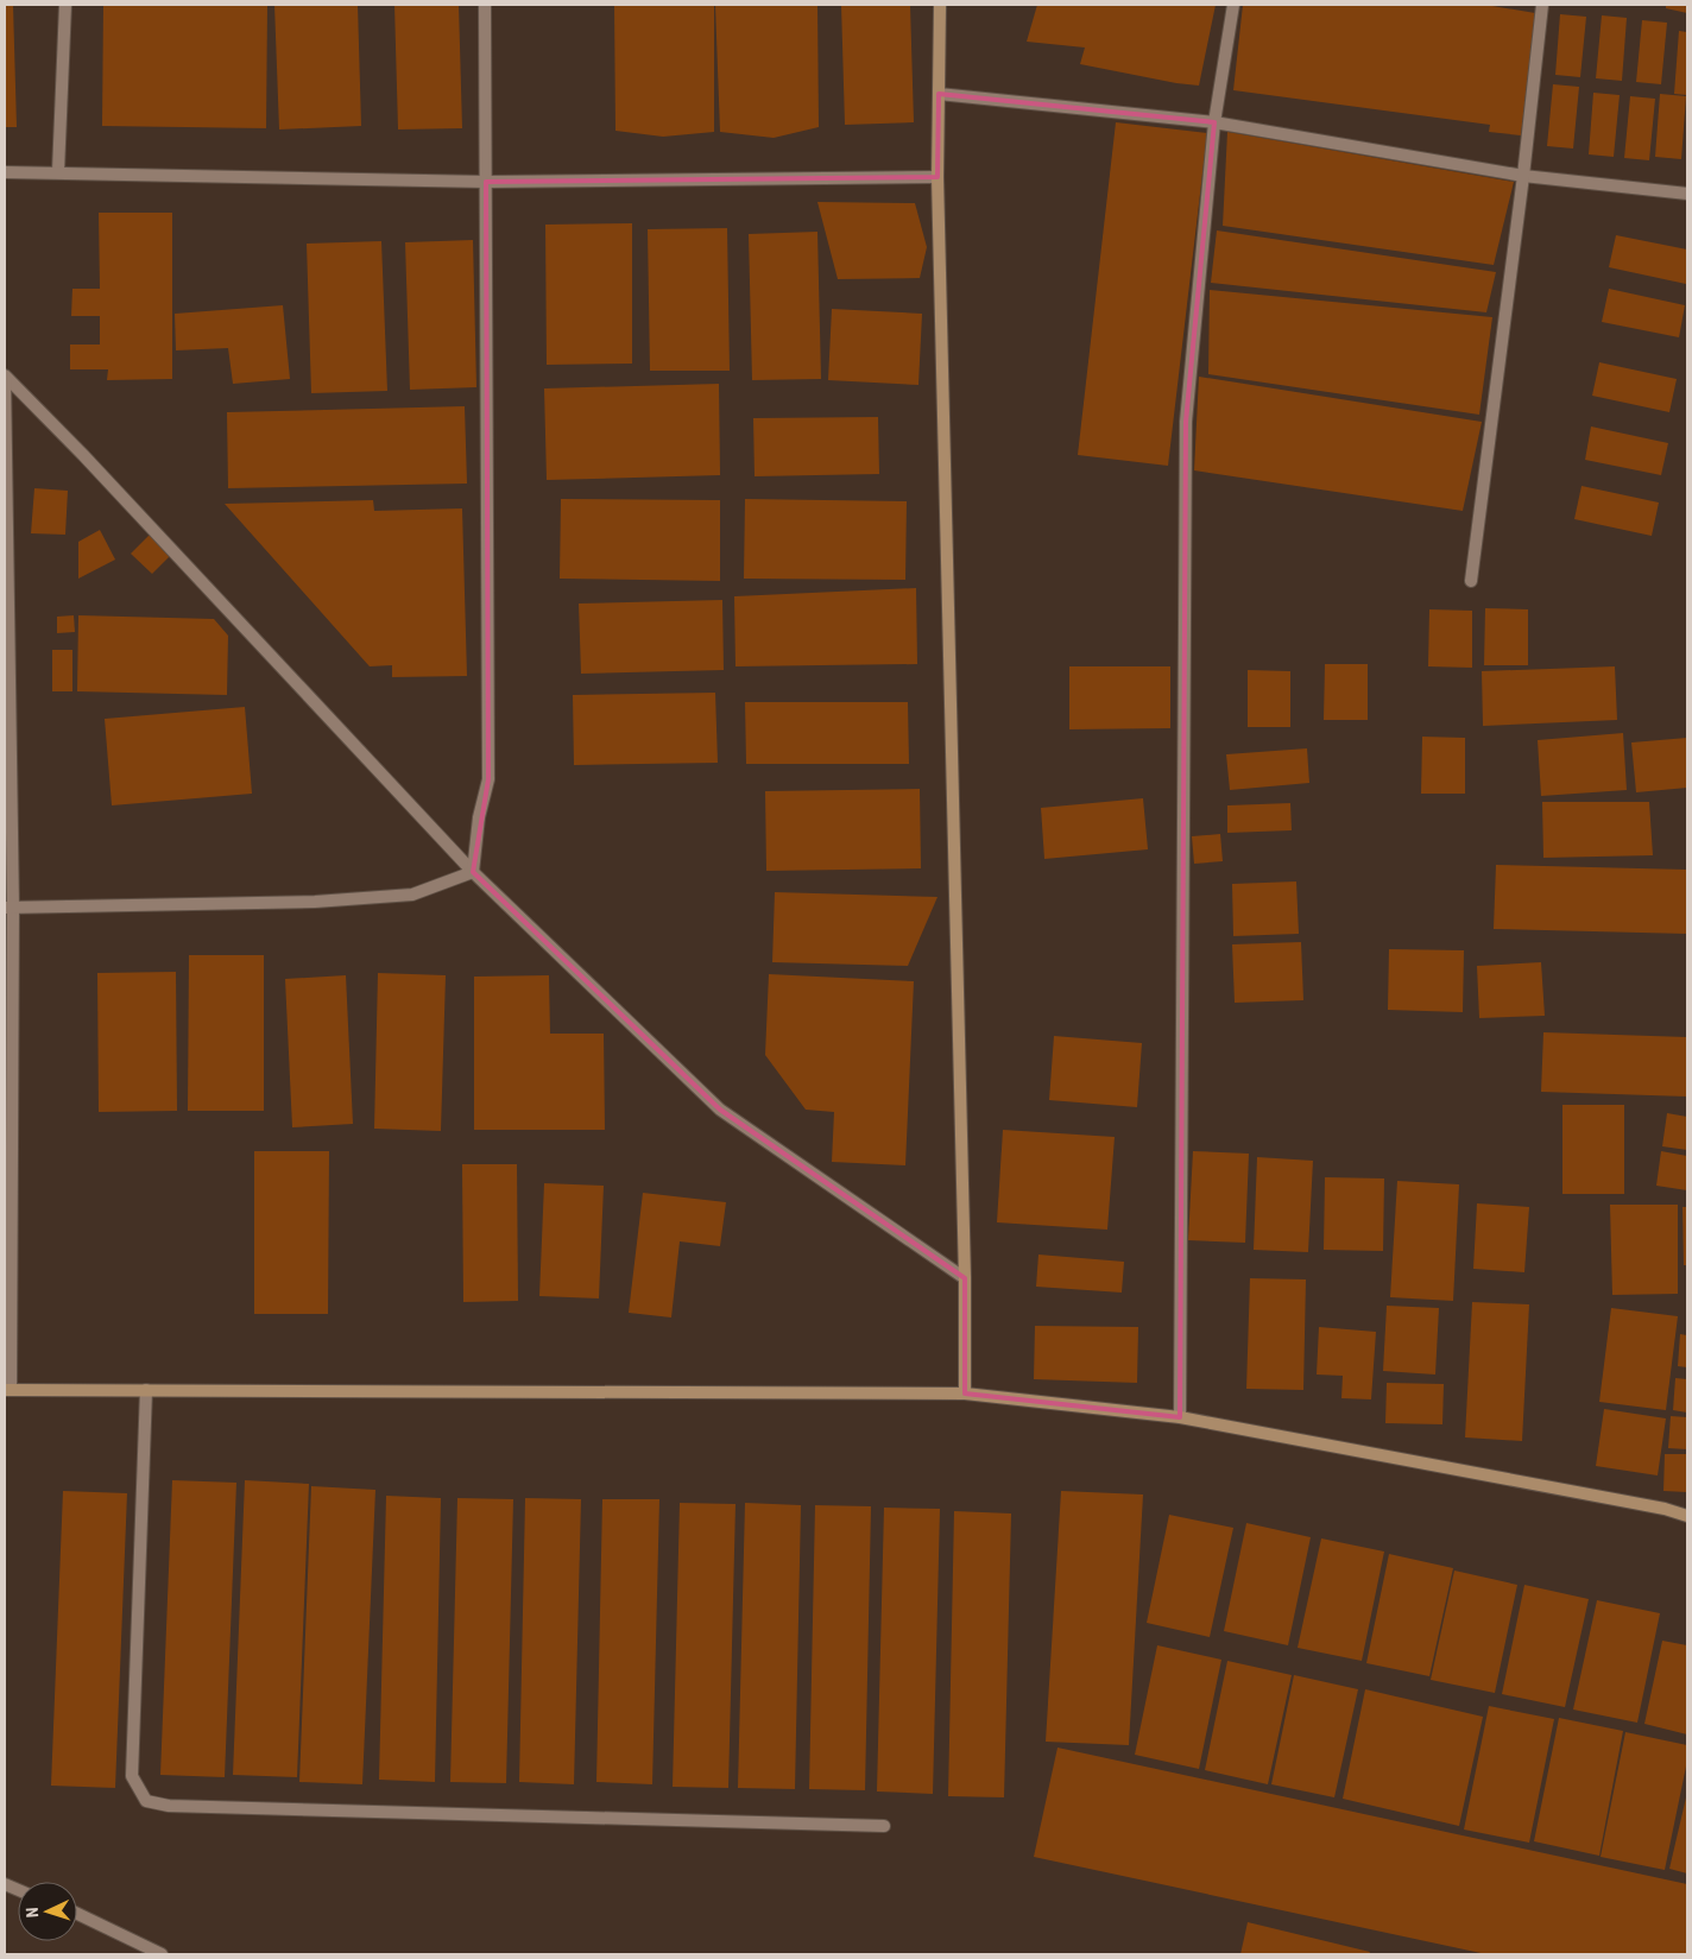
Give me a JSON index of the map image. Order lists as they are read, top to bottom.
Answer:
{
  "north": "left"
}
